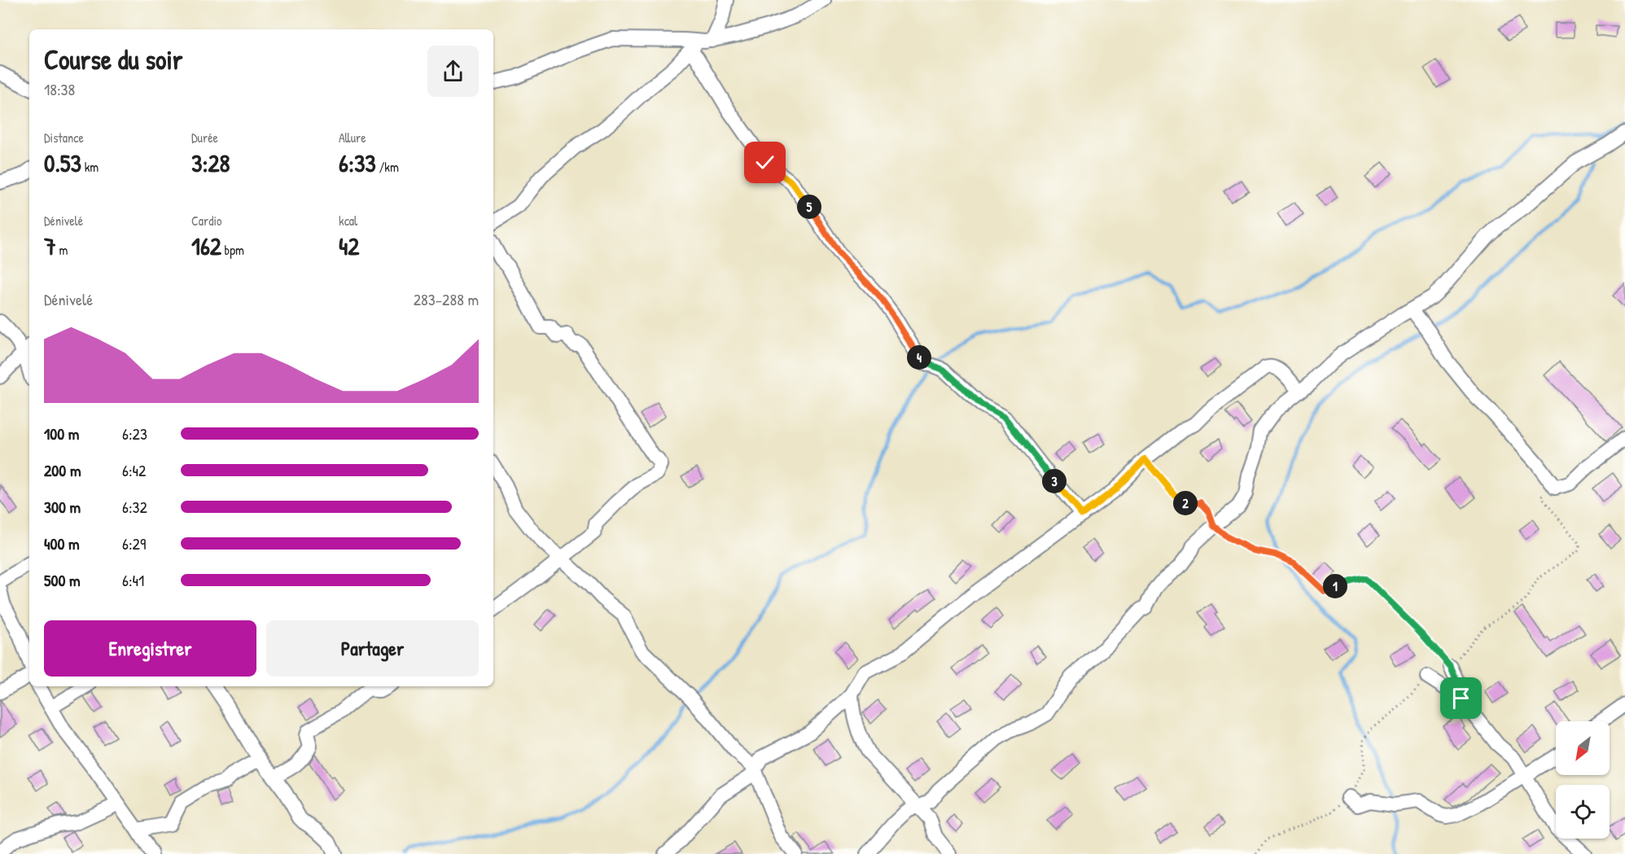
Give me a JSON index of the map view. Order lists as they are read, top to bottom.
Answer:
{
  "north": "bottom left",
  "page": {
    "heading": ["Course du soir", "18:38"],
    "stats": [
      ["Distance", "0.53 km"],
      ["Durée", "3:28"],
      ["Allure", "6:33 /km"],
      ["Dénivelé", "7 m"],
      ["Cardio", "162 bpm"],
      ["kcal", "42"]
    ],
    "pins": [
      "5",
      "4",
      "3",
      "2",
      "1"
    ],
    "chart": ["Dénivelé", "283–288 m"],
    "list": [
      {
        "name": "100 m",
        "note": "6:23"
      },
      {
        "name": "200 m",
        "note": "6:42"
      },
      {
        "name": "300 m",
        "note": "6:32"
      },
      {
        "name": "400 m",
        "note": "6:29"
      },
      {
        "name": "500 m",
        "note": "6:41"
      }
    ],
    "buttons": ["Enregistrer", "Partager"]
  }
}
